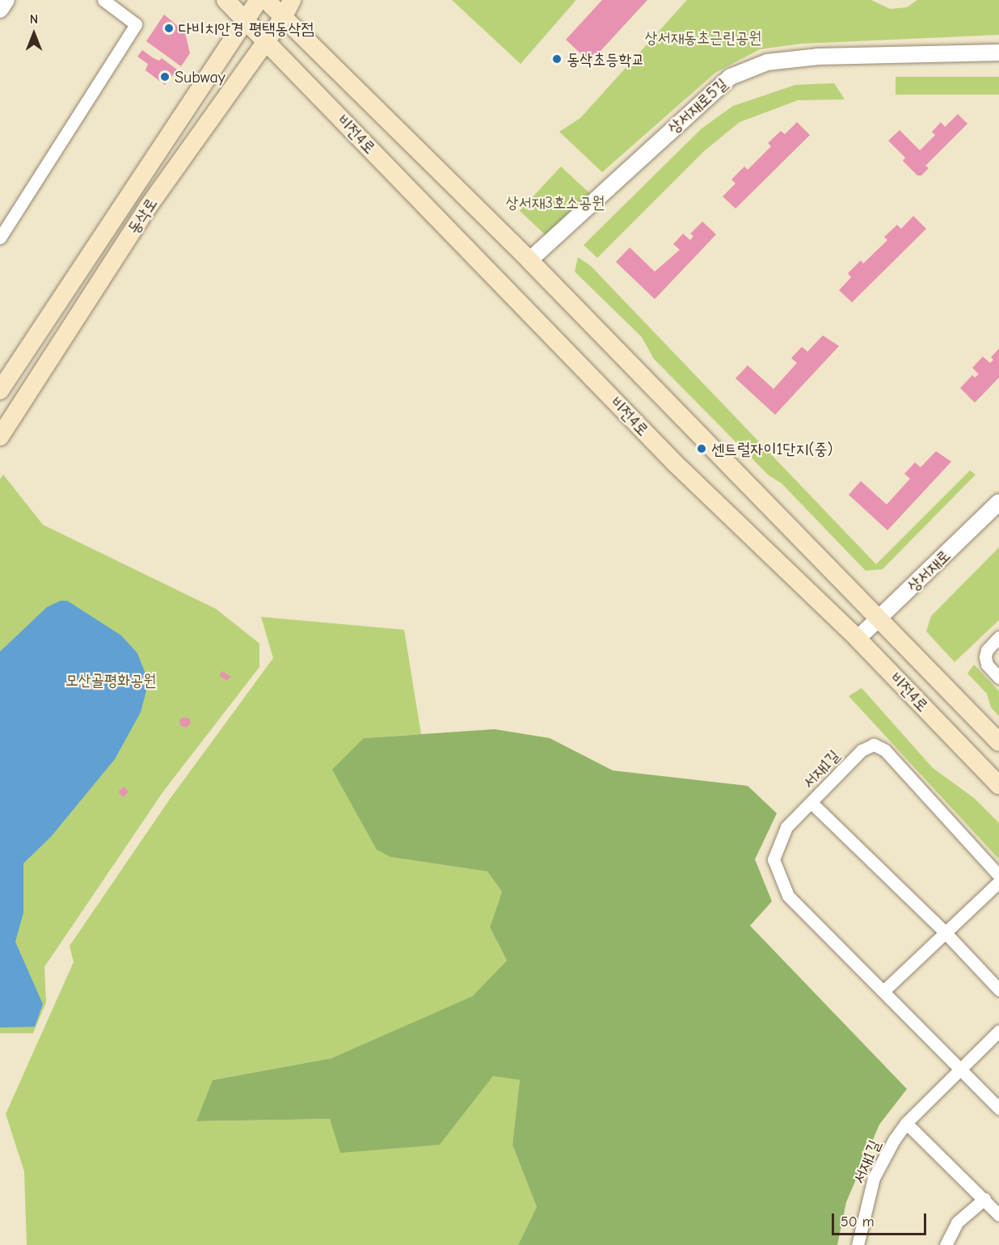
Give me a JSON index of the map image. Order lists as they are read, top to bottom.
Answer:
{
  "streets": {
    "main road": ["비전4로", "동삭로"],
    "street": ["상서재로5길", "상서재로", "서재1길"]
  },
  "crossings": [
    ["상서재로5길", "비전4로"],
    ["비전4로", "동삭로"],
    ["비전4로", "상서재로"]
  ],
  "parks": ["상서재동초근린공원", "상서재3호소공원", "모산골평화공원"],
  "places": [
    "다비치안경 평택동삭점",
    "동삭초등학교",
    "Subway",
    "센트럴자이1단지(중)"
  ],
  "scale_bar": "50 m",
  "north": "top"
}
